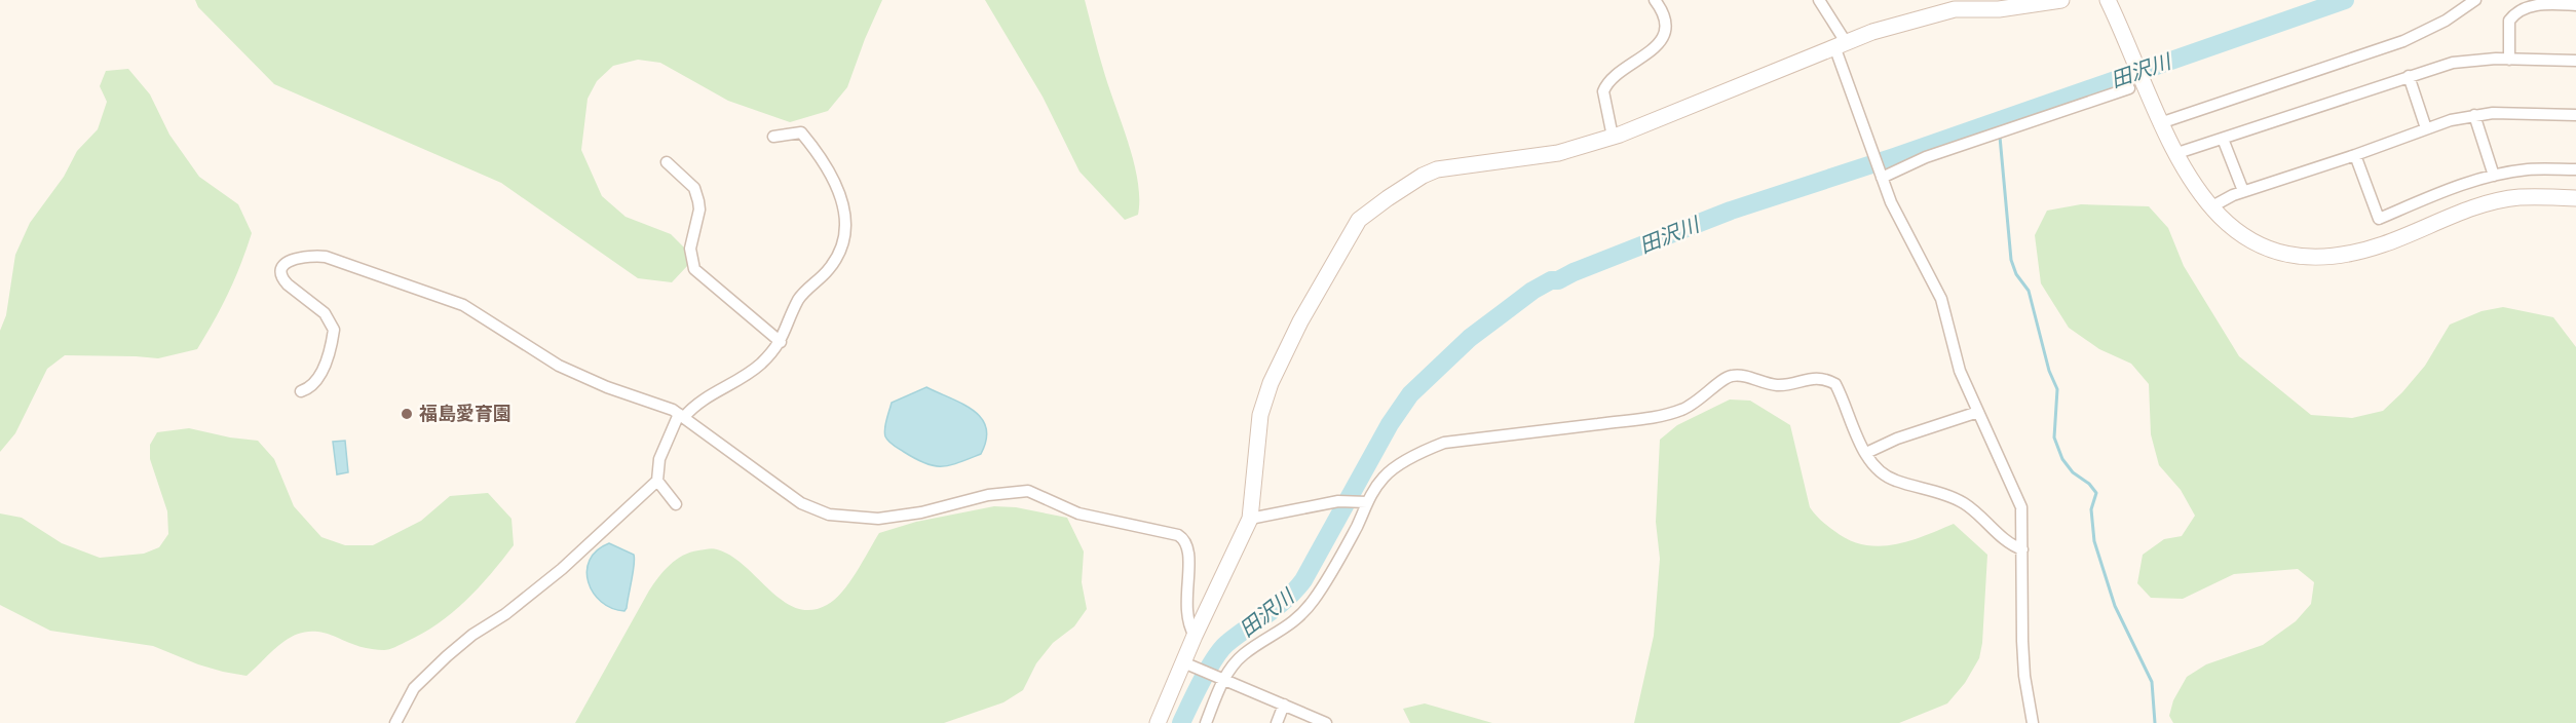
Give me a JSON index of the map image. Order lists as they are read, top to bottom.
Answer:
{
  "water": ["田沢川"],
  "places": ["福島愛育園"]
}
